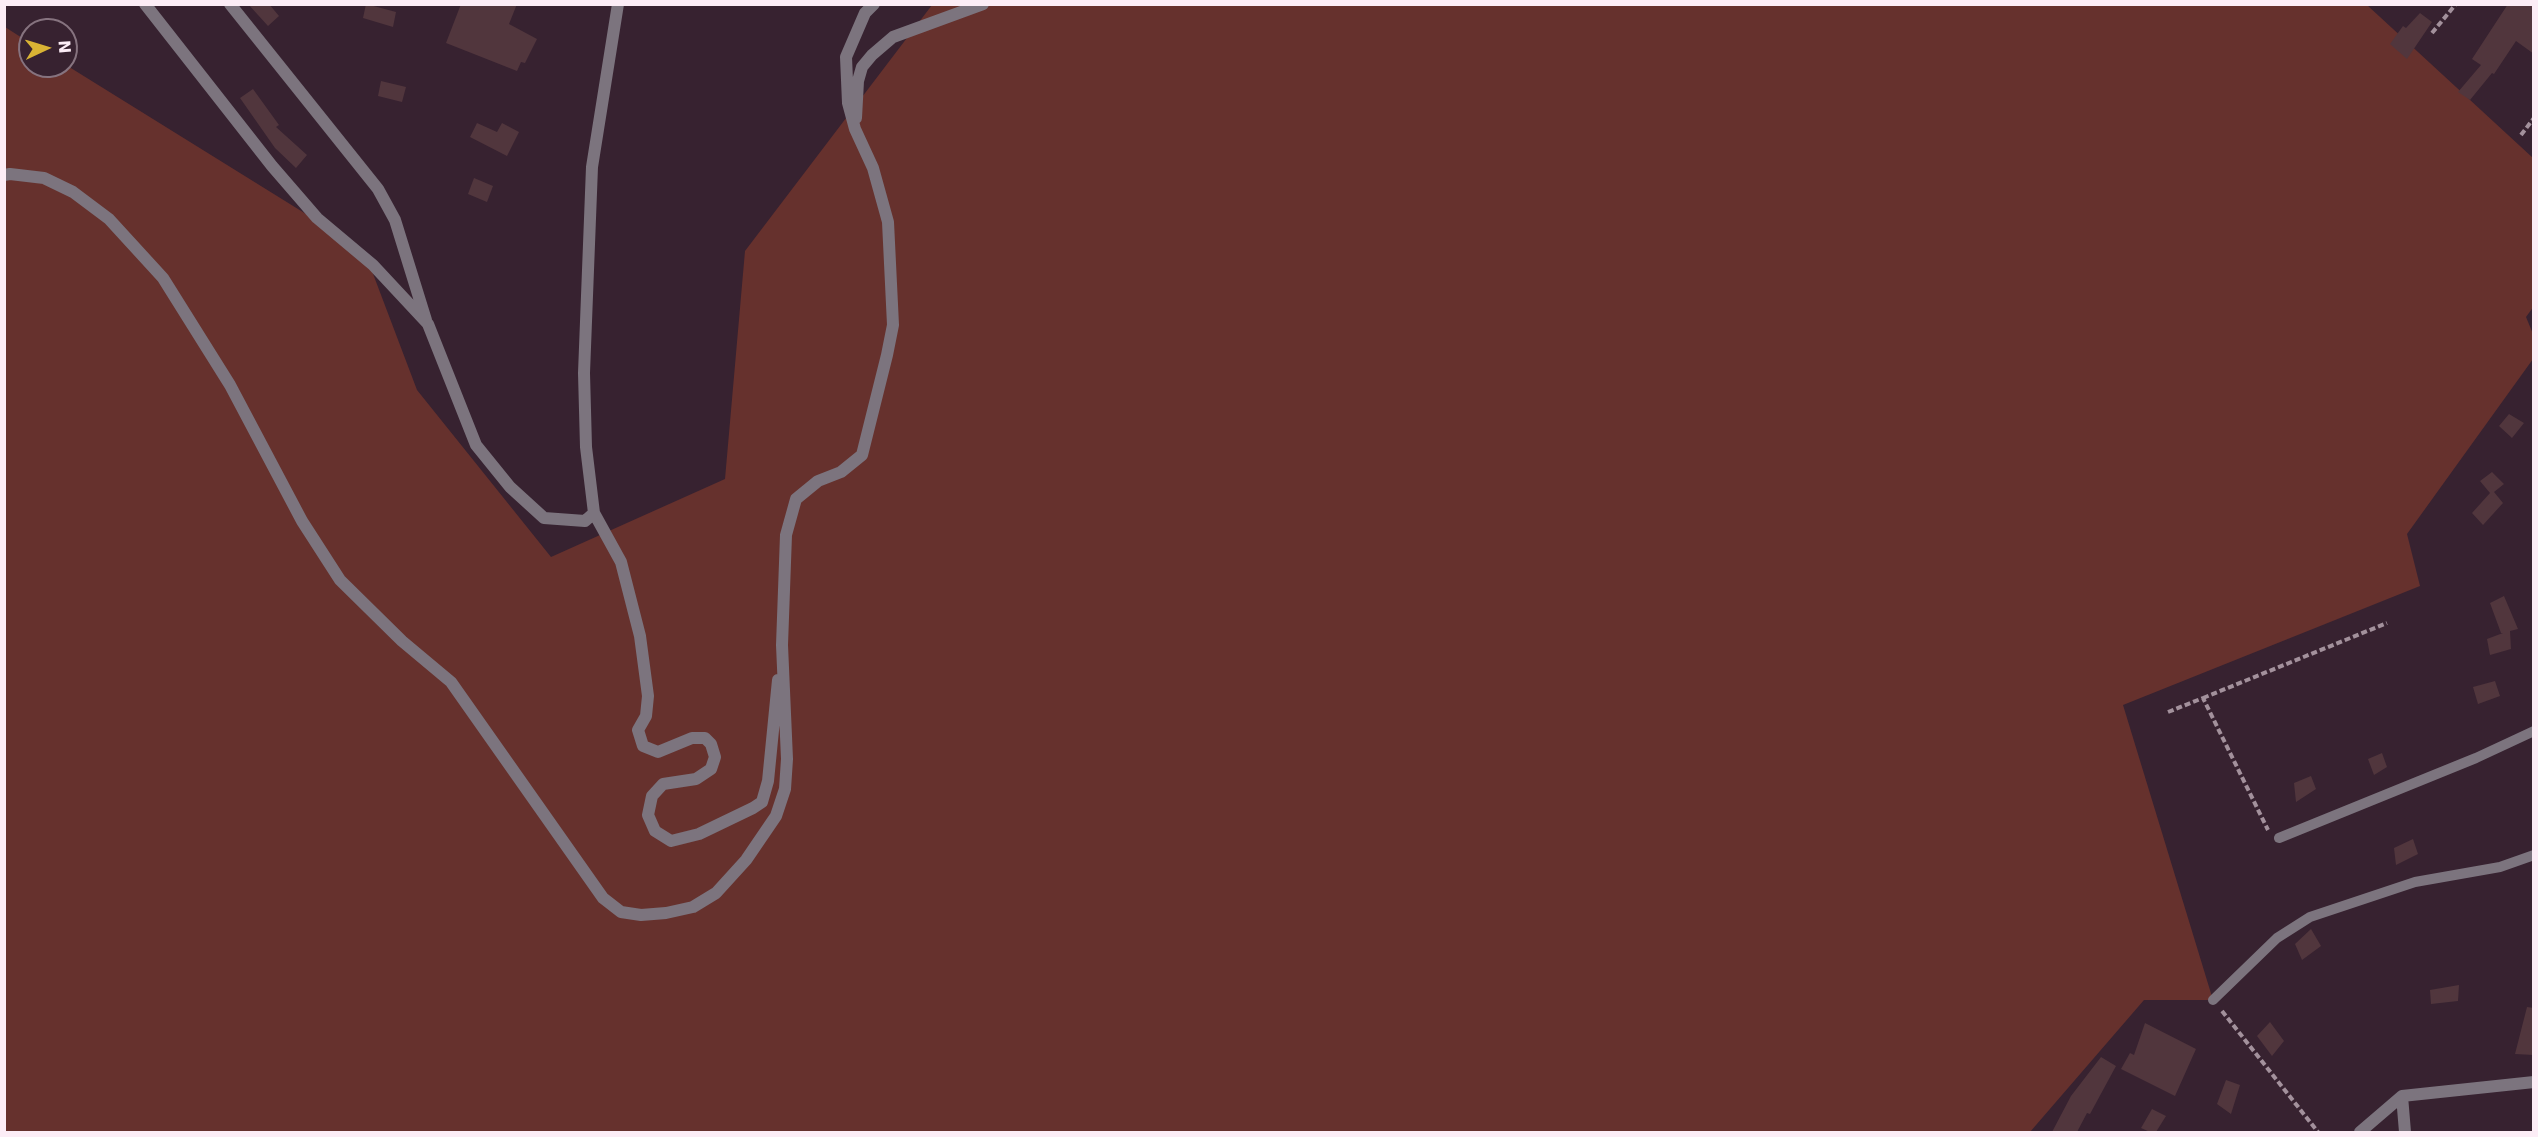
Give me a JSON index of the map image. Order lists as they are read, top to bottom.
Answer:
{
  "north": "right"
}
